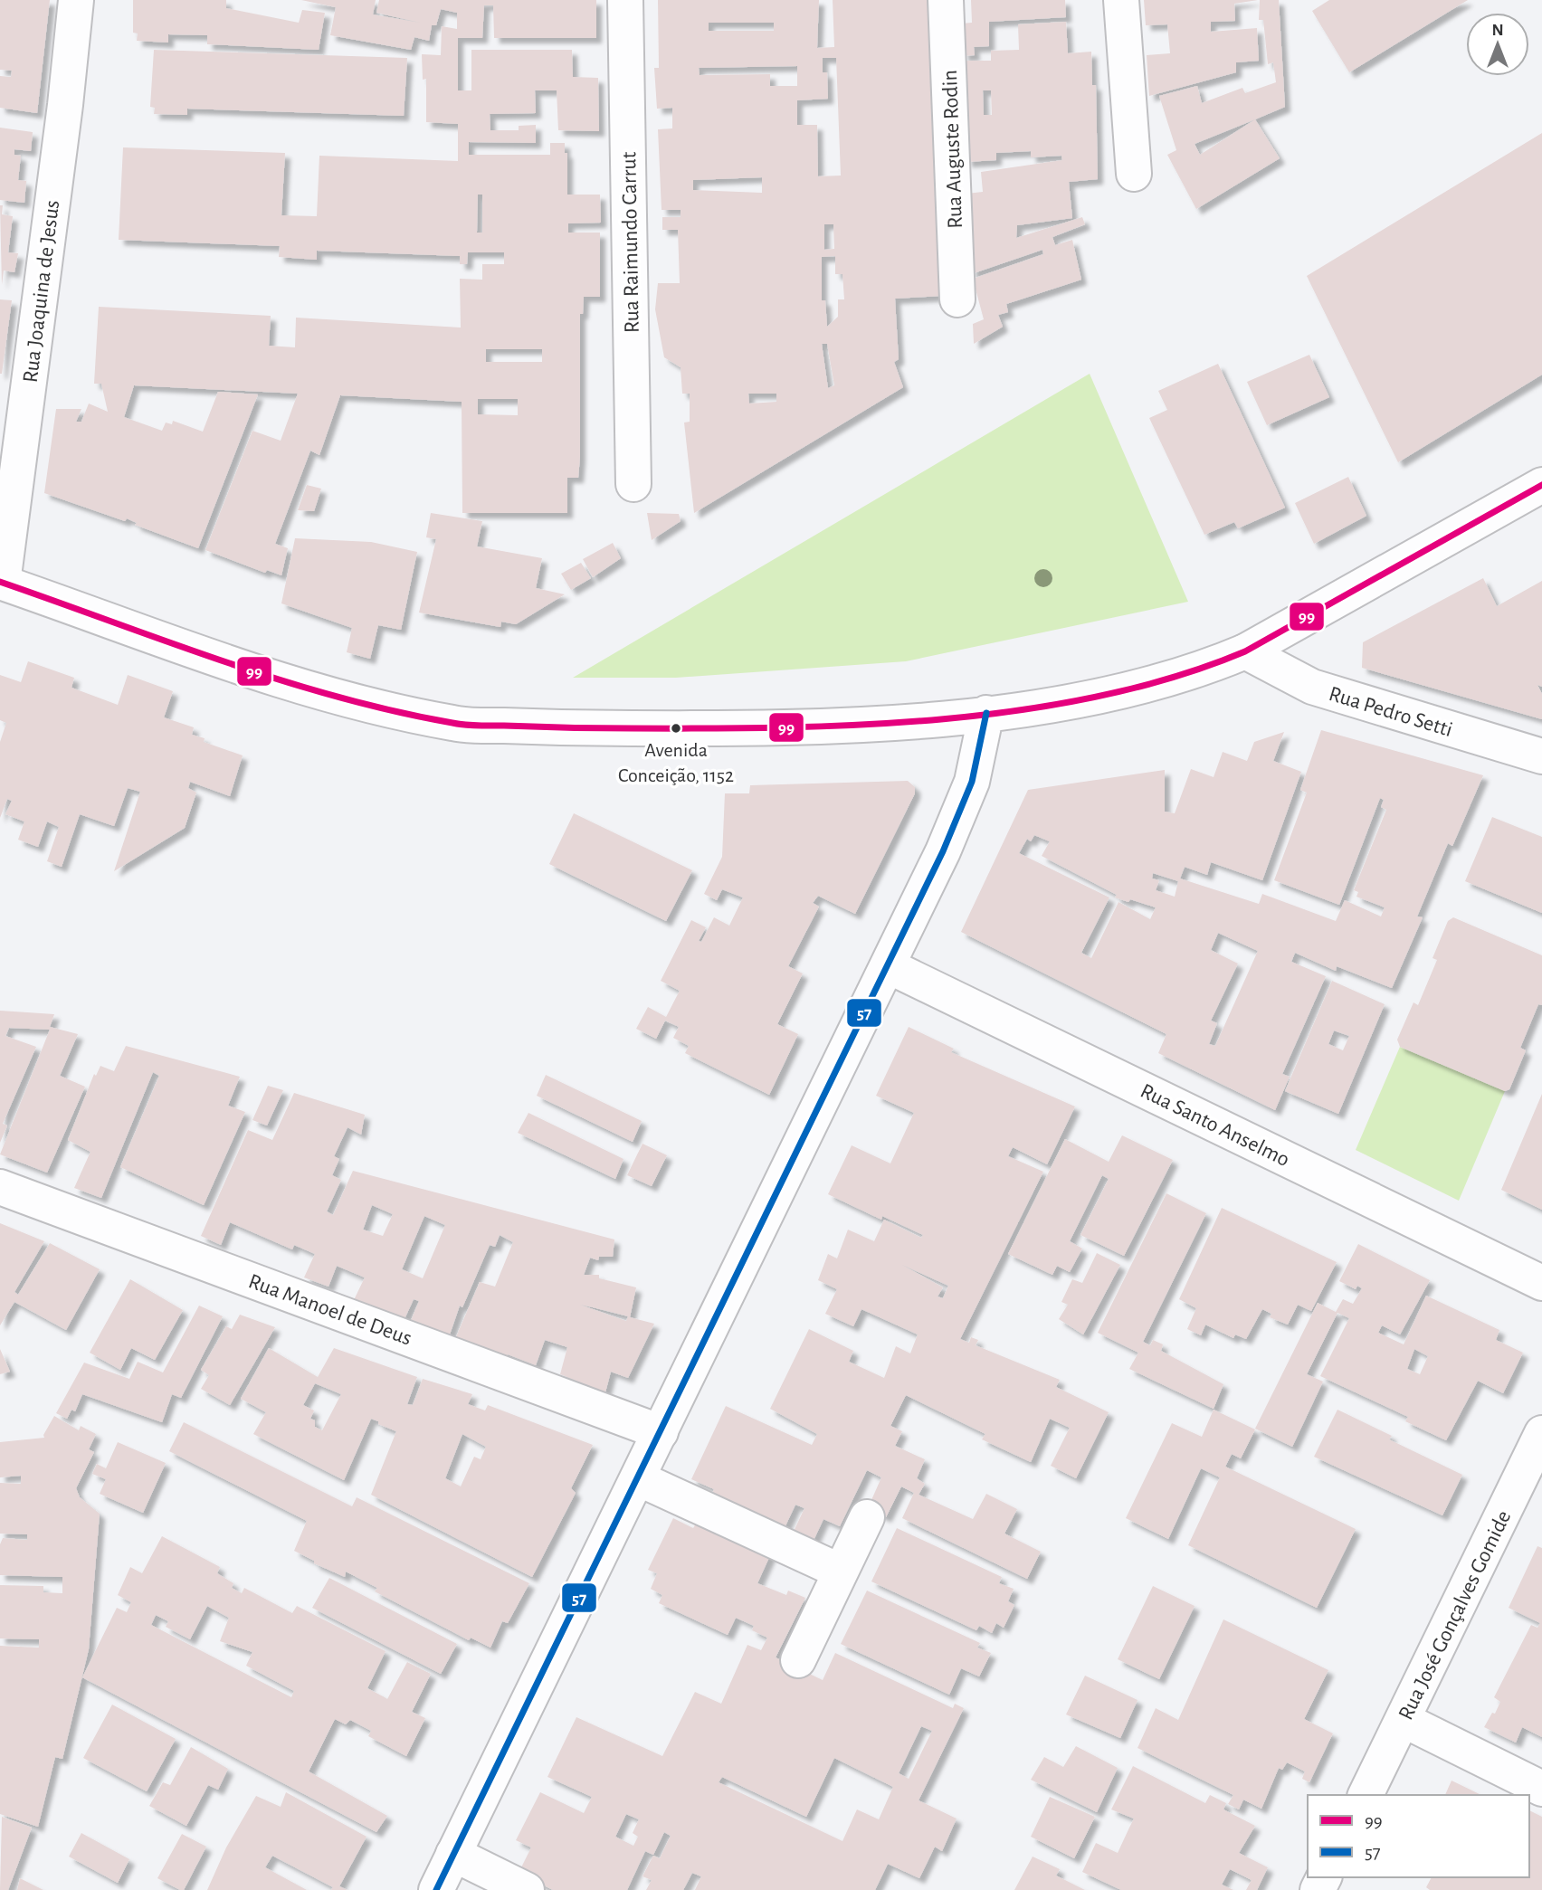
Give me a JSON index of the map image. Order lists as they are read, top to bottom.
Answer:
{
  "streets": {
    "street": [
      "Rua Auguste Rodin",
      "Rua Raimundo Carrut",
      "Rua Joaquina de Jesus",
      "Rua Pedro Setti",
      "Rua Santo Anselmo",
      "Rua Manoel de Deus",
      "Rua José Gonçalves Gomide"
    ]
  },
  "places": ["Avenida Conceição, 1152"],
  "lines": ["transit line 99", "transit line 57"],
  "legend": ["99", "57"],
  "north": "top"
}
